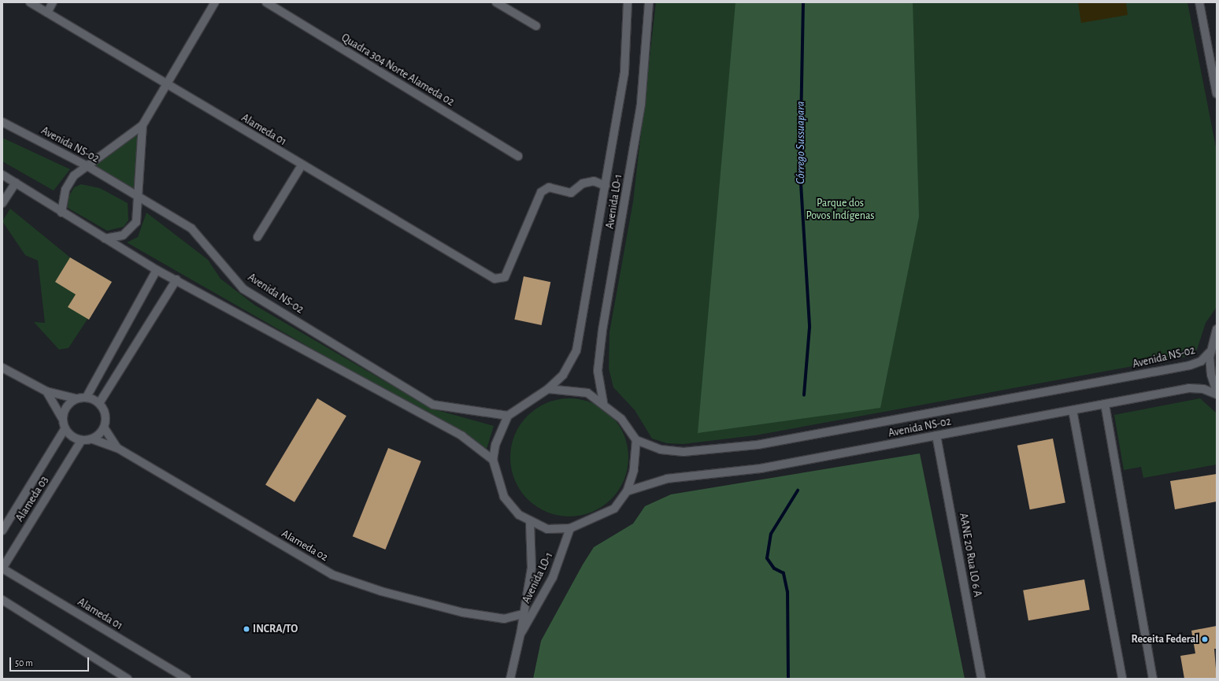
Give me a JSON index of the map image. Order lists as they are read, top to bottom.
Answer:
{
  "streets": {
    "street": [
      "Quadra 304 Norte Alameda 02",
      "Alameda 01",
      "Avenida NS-02",
      "Avenida LO-1",
      "Alameda 03",
      "Alameda 02",
      "AANE 20 Rua LO 6 A"
    ]
  },
  "crossings": [
    ["Alameda 01", "Avenida LO-1"],
    ["Alameda 01", "Alameda 03"],
    ["Avenida NS-02", "Avenida LO-1"],
    ["Avenida NS-02", "AANE 20 Rua LO 6 A"],
    ["Avenida LO-1", "Alameda 02"],
    ["Alameda 03", "Alameda 02"]
  ],
  "water": ["Córrego Sussuapara"],
  "parks": ["Parque dos Povos Indígenas"],
  "places": ["INCRA/TO", "Receita Federal"],
  "scale_bar": "50 m"
}
